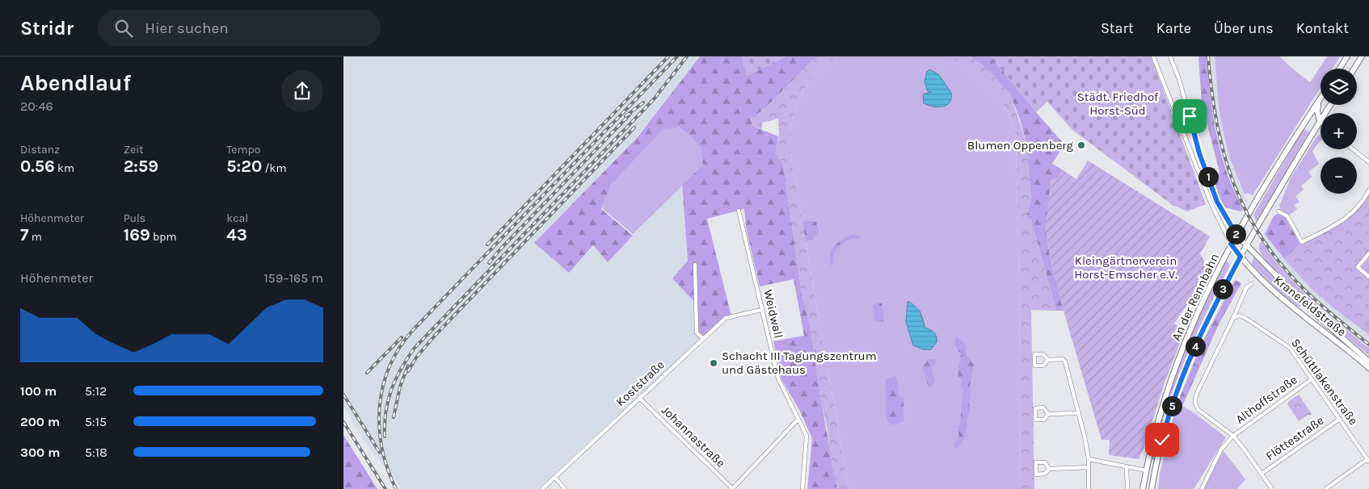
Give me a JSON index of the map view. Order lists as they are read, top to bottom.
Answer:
{
  "streets": {
    "main road": ["An der Rennbahn", "Kranefeldstraße"],
    "street": [
      "Weidwall",
      "Schüttlakenstraße",
      "Koststraße",
      "Althoffstraße",
      "Johannastraße",
      "Flöttestraße"
    ]
  },
  "crossings": [
    ["An der Rennbahn", "Kranefeldstraße"],
    ["Weidwall", "Koststraße"],
    ["Schüttlakenstraße", "Althoffstraße"],
    ["Schüttlakenstraße", "Flöttestraße"],
    ["Koststraße", "Johannastraße"]
  ],
  "parks": ["Städt. Friedhof Horst-Süd", "Kleingärtnerverein Horst-Emscher e.V."],
  "places": ["Blumen Oppenberg", "Schacht III Tagungszentrum und Gästehaus"],
  "page": {
    "header": "Stridr",
    "search": "Hier suchen",
    "nav": [
      "Start",
      "Karte",
      "Über uns",
      "Kontakt"
    ],
    "heading": ["Abendlauf", "20:46"],
    "map_buttons": ["+", "−"],
    "stats": [
      ["Distanz", "0.56 km"],
      ["Zeit", "2:59"],
      ["Tempo", "5:20 /km"],
      ["Höhenmeter", "7 m"],
      ["Puls", "169 bpm"],
      ["kcal", "43"]
    ],
    "pins": [
      "1",
      "2",
      "3",
      "4",
      "5"
    ],
    "chart": ["Höhenmeter", "159–165 m"],
    "list": [
      {
        "name": "100 m",
        "note": "5:12"
      },
      {
        "name": "200 m",
        "note": "5:15"
      },
      {
        "name": "300 m",
        "note": "5:18"
      }
    ]
  }
}
